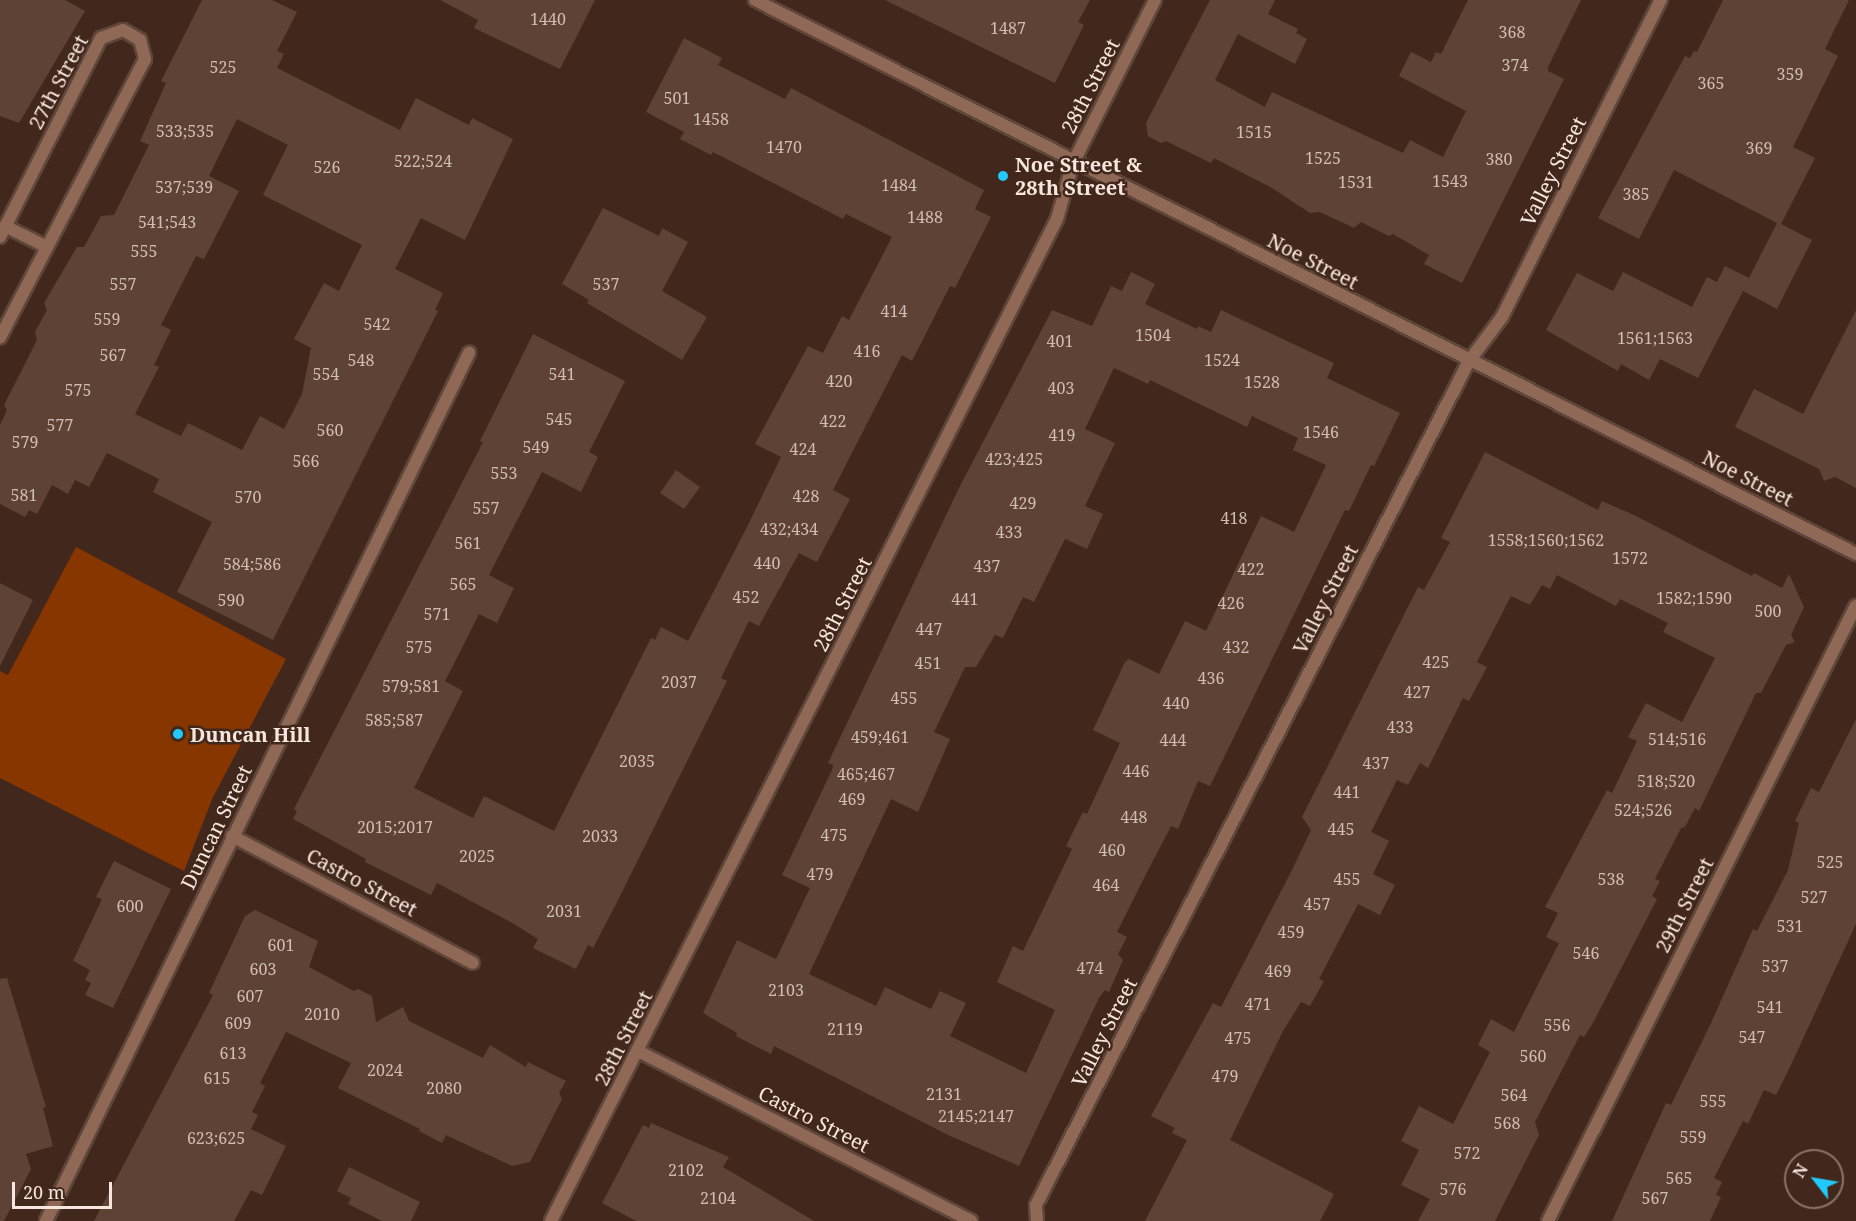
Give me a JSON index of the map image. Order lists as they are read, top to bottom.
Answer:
{
  "streets": {
    "street": [
      "27th Street",
      "28th Street",
      "Valley Street",
      "Noe Street",
      "Duncan Street",
      "Castro Street",
      "29th Street"
    ]
  },
  "crossings": [
    ["28th Street", "Noe Street"],
    ["28th Street", "Castro Street"],
    ["Valley Street", "Noe Street"],
    ["Duncan Street", "Castro Street"]
  ],
  "places": ["Noe Street & 28th Street", "Duncan Hill"],
  "house_numbers": [
    "1440",
    "1487",
    "368",
    "374",
    "525",
    "359",
    "365",
    "501",
    "1458",
    "533;535",
    "1515",
    "1470",
    "369",
    "1525",
    "380",
    "522;524",
    "526",
    "1543",
    "1531",
    "1484",
    "537;539",
    "385",
    "1488",
    "541;543",
    "555",
    "557",
    "537",
    "414",
    "559",
    "542",
    "1504",
    "1561;1563",
    "401",
    "416",
    "567",
    "548",
    "1524",
    "554",
    "541",
    "420",
    "1528",
    "403",
    "575",
    "545",
    "422",
    "577",
    "560",
    "1546",
    "419",
    "579",
    "549",
    "424",
    "423;425",
    "566",
    "553",
    "581",
    "428",
    "570",
    "429",
    "557",
    "418",
    "432;434",
    "433",
    "1558;1560;1562",
    "561",
    "1572",
    "440",
    "584;586",
    "437",
    "422",
    "565",
    "452",
    "1582;1590",
    "441",
    "590",
    "426",
    "500",
    "571",
    "447",
    "575",
    "432",
    "425",
    "451",
    "436",
    "2037",
    "579;581",
    "427",
    "455",
    "440",
    "585;587",
    "433",
    "459;461",
    "514;516",
    "444",
    "2035",
    "437",
    "446",
    "465;467",
    "518;520",
    "441",
    "469",
    "524;526",
    "448",
    "2015;2017",
    "445",
    "475",
    "2033",
    "460",
    "2025",
    "525",
    "479",
    "455",
    "538",
    "464",
    "527",
    "457",
    "600",
    "2031",
    "531",
    "459",
    "601",
    "546",
    "537",
    "474",
    "603",
    "469",
    "2103",
    "607",
    "471",
    "541",
    "2010",
    "609",
    "556",
    "2119",
    "547",
    "475",
    "613",
    "560",
    "2024",
    "479",
    "615",
    "2080",
    "2131",
    "564",
    "555",
    "2145;2147",
    "568",
    "559",
    "623;625",
    "572",
    "2102",
    "565",
    "576",
    "2104",
    "567"
  ],
  "scale_bar": "20 m",
  "north": "top left"
}
